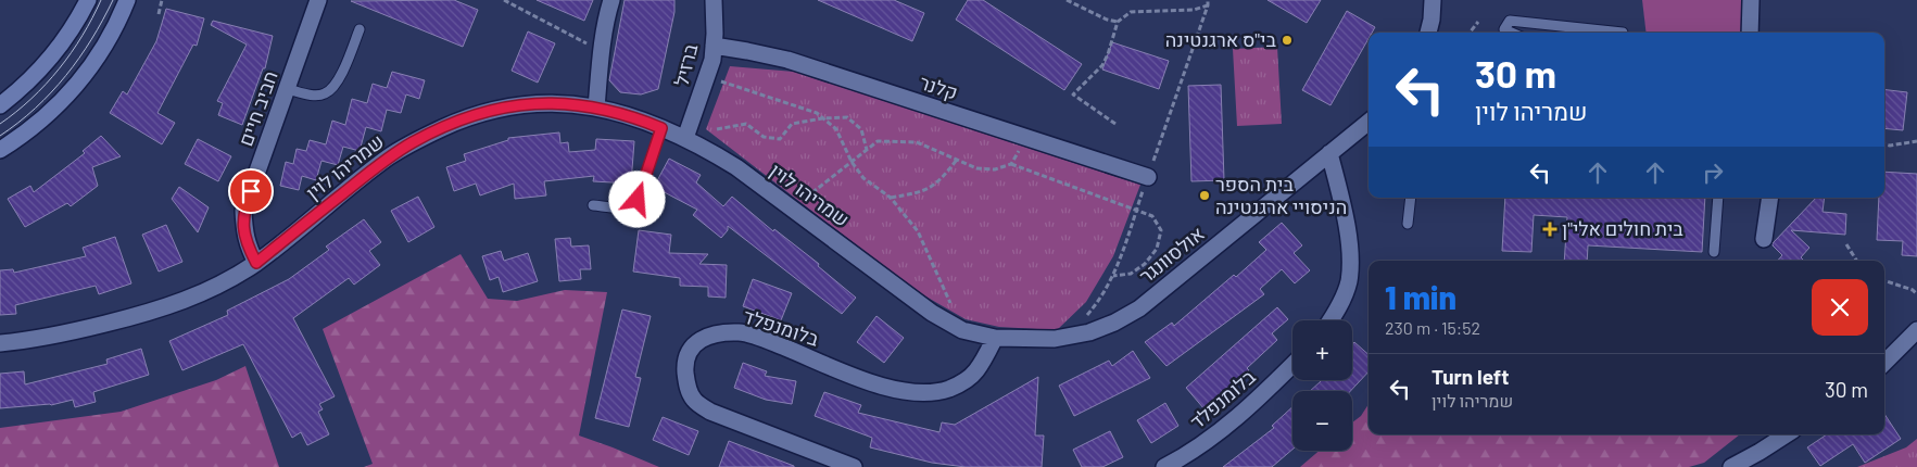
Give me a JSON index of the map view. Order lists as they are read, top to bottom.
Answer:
{
  "streets": {
    "street": [
      "ברזיל",
      "קלנר",
      "חביב חיים",
      "שמריהו לוין",
      "אולסוונגר",
      "בלומנפלד"
    ]
  },
  "crossings": [
    ["ברזיל", "קלנר"],
    ["ברזיל", "שמריהו לוין"],
    ["חביב חיים", "שמריהו לוין"],
    ["שמריהו לוין", "אולסוונגר"],
    ["שמריהו לוין", "בלומנפלד"],
    ["אולסוונגר", "בלומנפלד"]
  ],
  "places": {
    "other": ["בי\"ס ארגנטינה", "בית הספר הניסויי ארגנטינה"],
    "health": ["בית חולים אלי\"ן"]
  },
  "page": {
    "turn": ["30 m", "שמריהו לוין"],
    "heading": ["1 min", "230 m · 15:52"],
    "map_buttons": ["+", "−"],
    "list": [
      {
        "name": "Turn left",
        "note": "שמריהו לוין",
        "value": "30 m"
      }
    ]
  }
}
